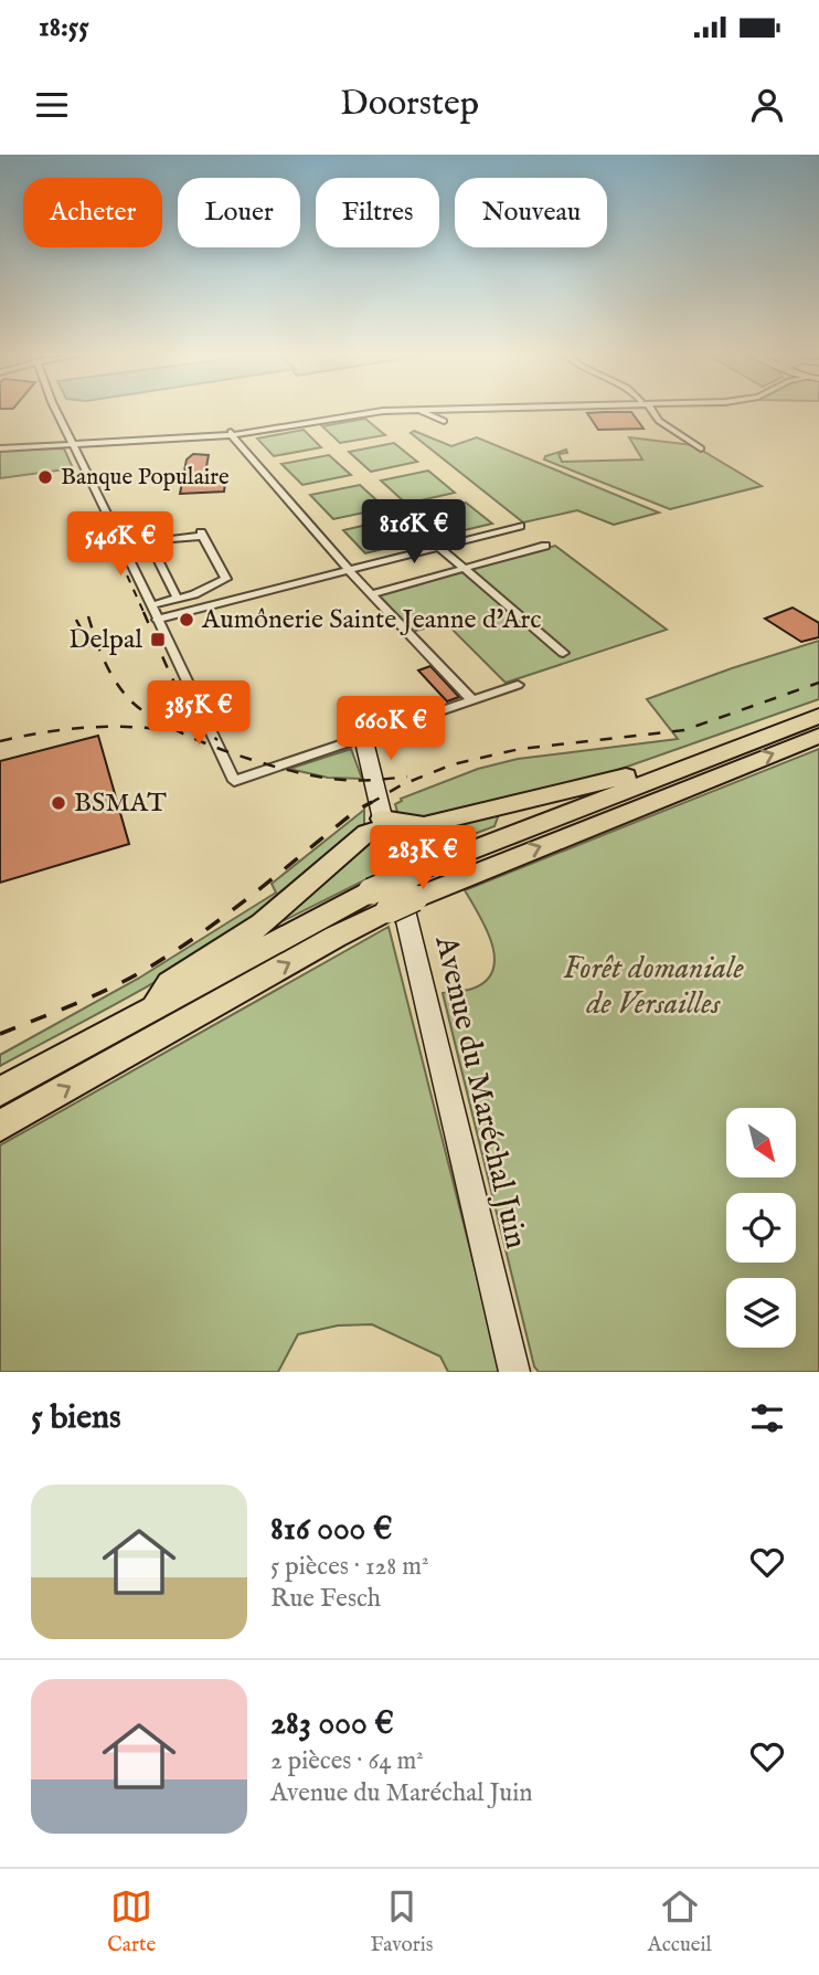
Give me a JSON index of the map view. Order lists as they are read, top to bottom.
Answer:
{
  "streets": {
    "street": ["Avenue du Maréchal Juin"]
  },
  "parks": ["Forêt domaniale de Versailles"],
  "places": {
    "other": ["Banque Populaire", "Aumônerie Sainte Jeanne d'Arc", "BSMAT"],
    "transit": ["Delpal"]
  },
  "north": "bottom right",
  "page": {
    "status": "18:55",
    "header": "Doorstep",
    "chip": [
      "Acheter",
      "Louer",
      "Filtres",
      "Nouveau"
    ],
    "price": [
      "816K €",
      "546K €",
      "385K €",
      "660K €",
      "283K €"
    ],
    "heading": "5 biens",
    "list": [
      {
        "name": "816 000 €",
        "note": "5 pièces · 128 m² · Rue Fesch"
      },
      {
        "name": "283 000 €",
        "note": "2 pièces · 64 m² · Avenue du Maréchal Juin"
      }
    ],
    "tabs": ["Carte", "Favoris", "Accueil"]
  }
}
